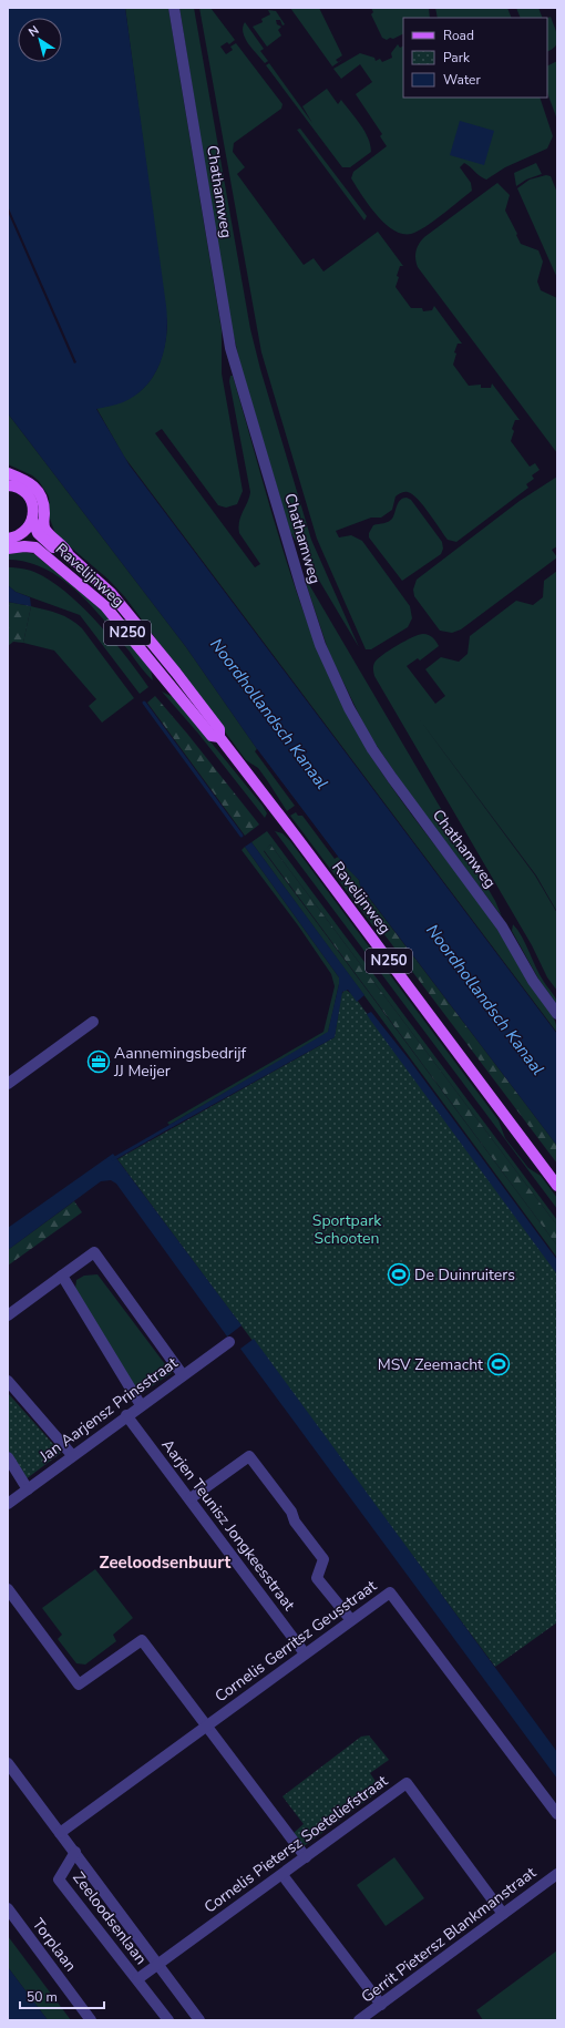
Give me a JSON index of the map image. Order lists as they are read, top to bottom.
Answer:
{
  "streets": {
    "main road": ["Ravelijnweg", "N250"],
    "street": [
      "Chathamweg",
      "Jan Aarjensz Prinsstraat",
      "Aarjen Teunisz Jongkeesstraat",
      "Cornelis Gerritsz Geusstraat",
      "Cornelis Pietersz Soeteliefstraat",
      "Zeeloodsenlaan",
      "Gerrit Pietersz Blankmanstraat",
      "Torplaan"
    ]
  },
  "crossings": [
    ["Ravelijnweg", "N250"],
    ["Jan Aarjensz Prinsstraat", "Aarjen Teunisz Jongkeesstraat"],
    ["Aarjen Teunisz Jongkeesstraat", "Cornelis Gerritsz Geusstraat"],
    ["Cornelis Gerritsz Geusstraat", "Zeeloodsenlaan"],
    ["Cornelis Pietersz Soeteliefstraat", "Zeeloodsenlaan"],
    ["Cornelis Pietersz Soeteliefstraat", "Gerrit Pietersz Blankmanstraat"]
  ],
  "districts": ["Zeeloodsenbuurt"],
  "water": ["Noordhollandsch Kanaal"],
  "parks": ["Sportpark Schooten"],
  "places": {
    "office": ["Aannemingsbedrijf JJ Meijer"],
    "sports": ["De Duinruiters", "MSV Zeemacht"]
  },
  "legend": ["Road", "Park", "Water"],
  "scale_bar": "50 m",
  "north": "top left"
}
